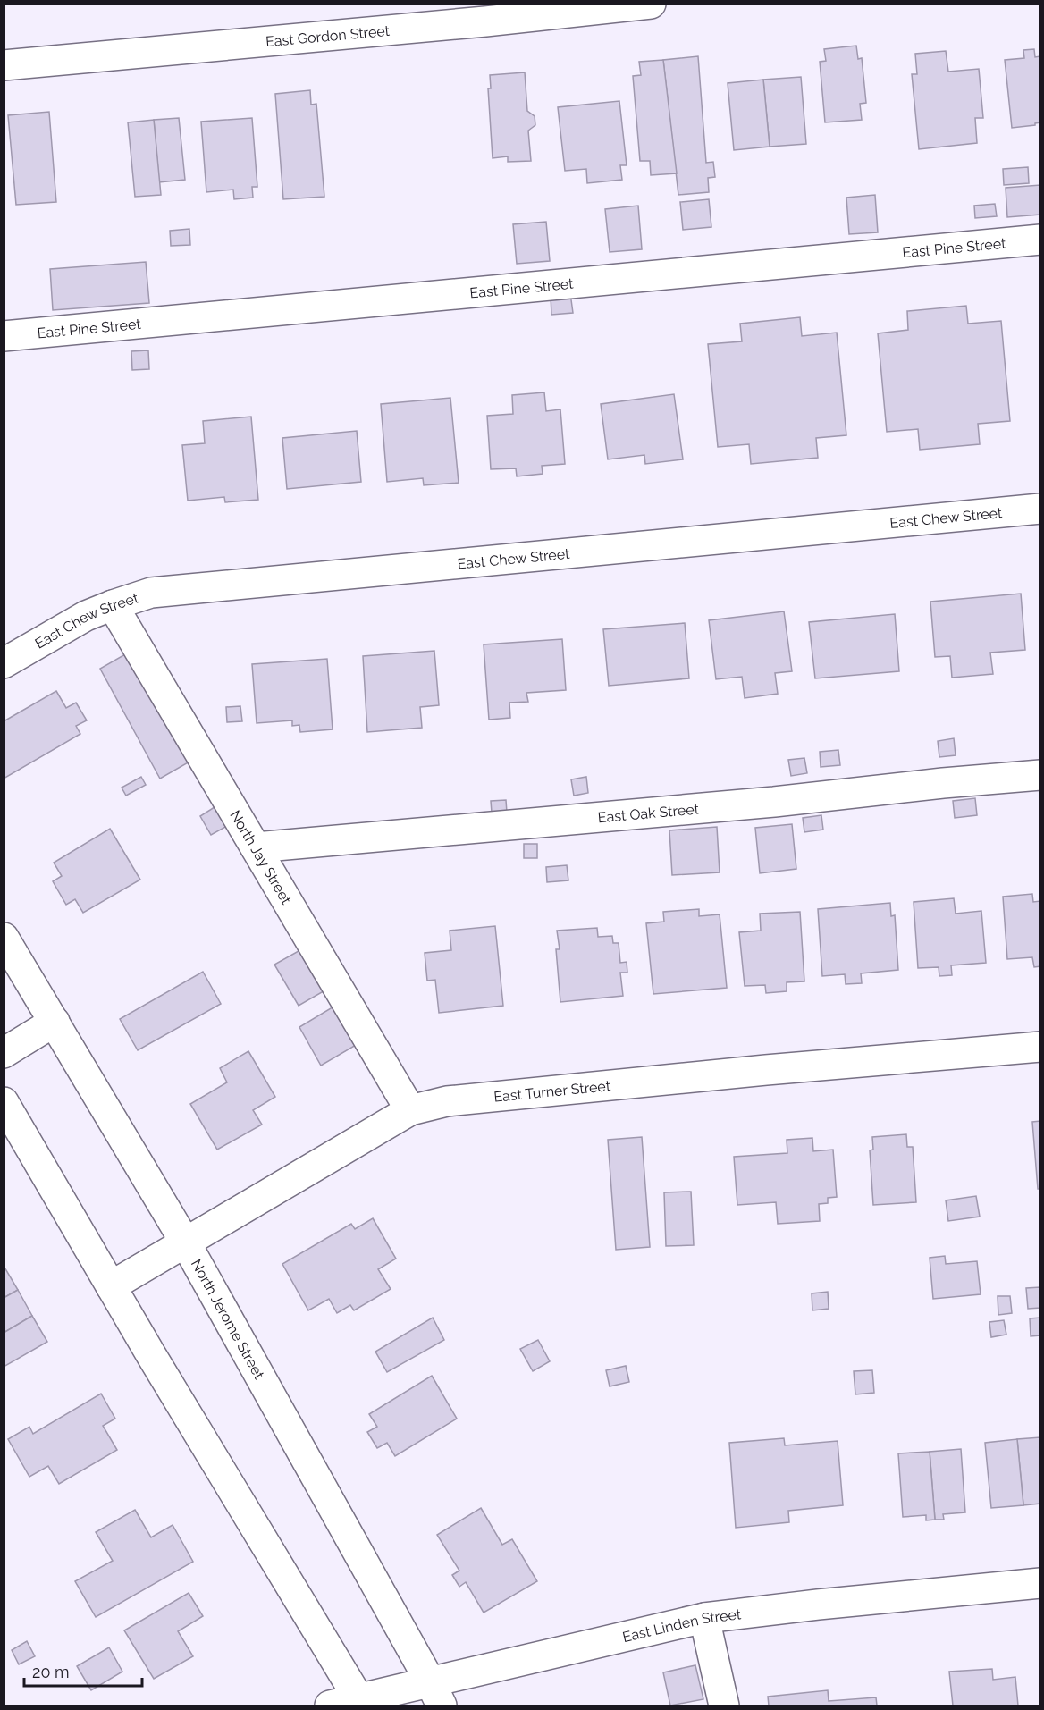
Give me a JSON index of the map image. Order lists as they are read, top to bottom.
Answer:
{
  "streets": {
    "street": [
      "East Gordon Street",
      "East Pine Street",
      "East Chew Street",
      "East Oak Street",
      "North Jay Street",
      "East Turner Street",
      "North Jerome Street",
      "East Linden Street"
    ]
  },
  "crossings": [
    ["East Chew Street", "North Jay Street"],
    ["East Oak Street", "North Jay Street"],
    ["North Jay Street", "East Turner Street"],
    ["East Turner Street", "North Jerome Street"],
    ["North Jerome Street", "East Linden Street"]
  ],
  "scale_bar": "20 m"
}
